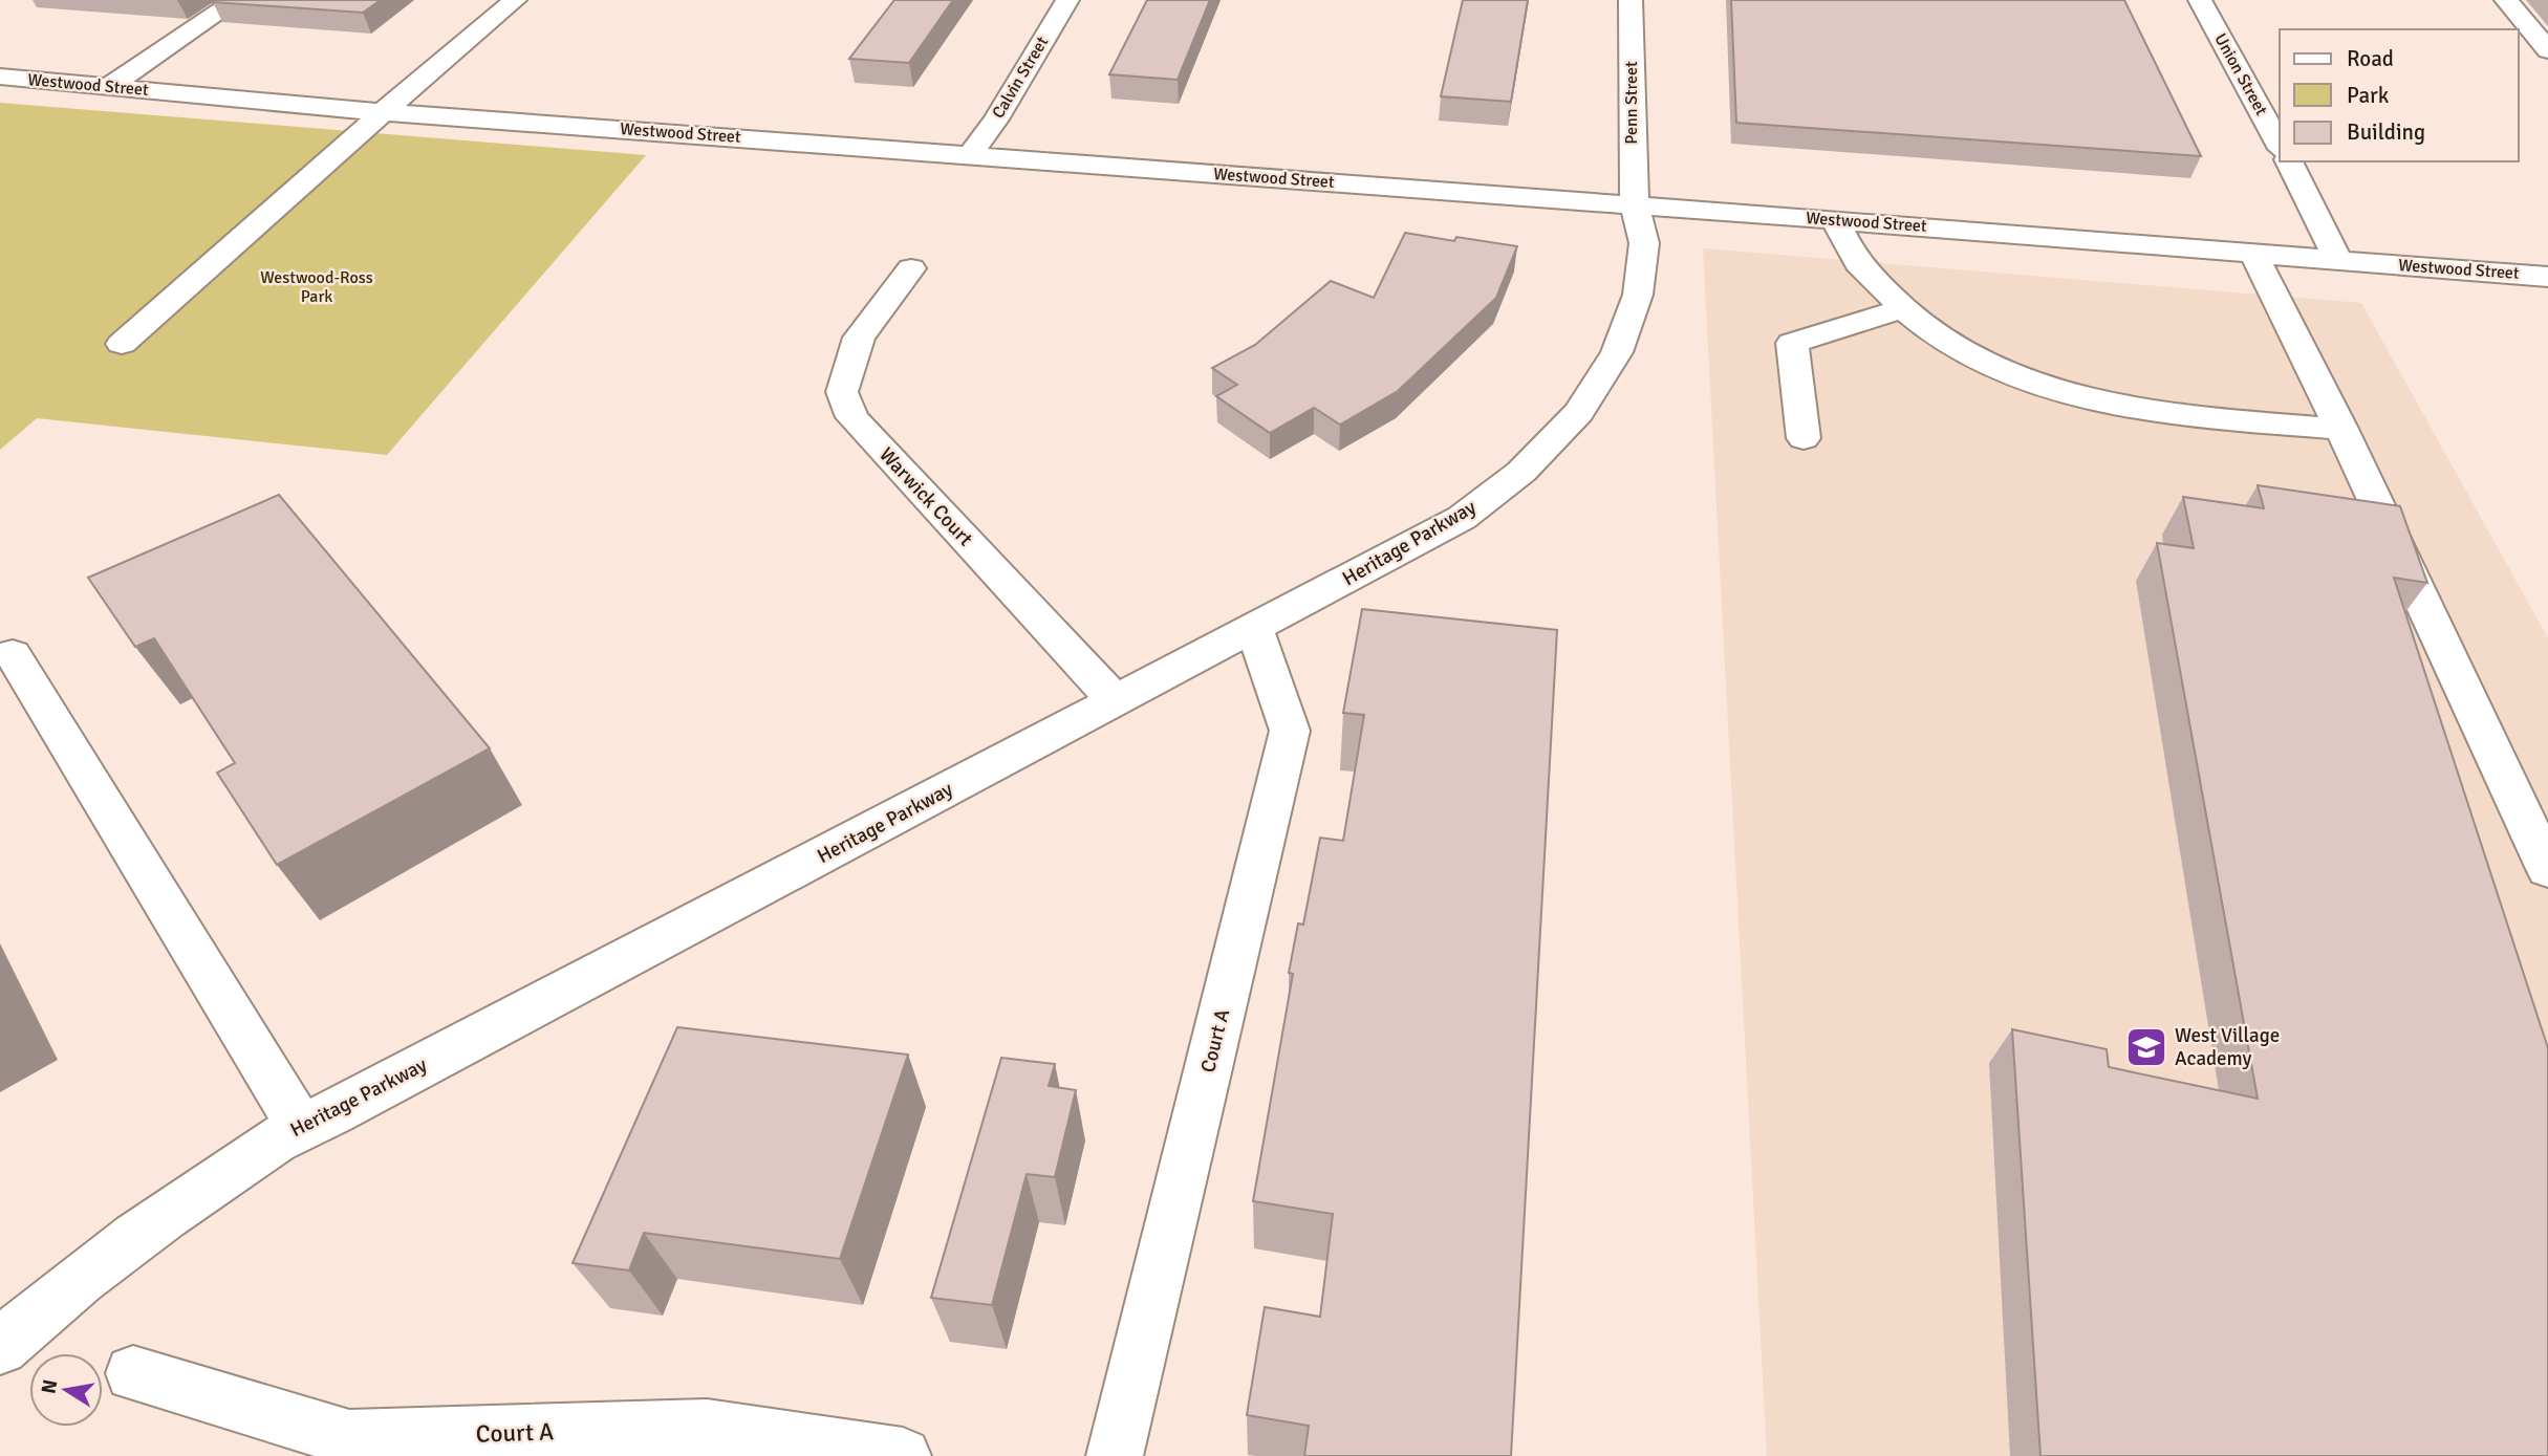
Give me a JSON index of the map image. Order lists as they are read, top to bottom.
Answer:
{
  "streets": {
    "street": [
      "Union Street",
      "Calvin Street",
      "Westwood Street",
      "Penn Street",
      "Warwick Court",
      "Heritage Parkway",
      "Court A"
    ]
  },
  "crossings": [
    ["Calvin Street", "Westwood Street"],
    ["Westwood Street", "Penn Street"],
    ["Westwood Street", "Heritage Parkway"],
    ["Penn Street", "Heritage Parkway"],
    ["Warwick Court", "Heritage Parkway"],
    ["Heritage Parkway", "Court A"]
  ],
  "parks": ["Westwood-Ross Park"],
  "places": {
    "school or university": ["West Village Academy"]
  },
  "legend": ["Road", "Park", "Building"],
  "north": "left"
}
